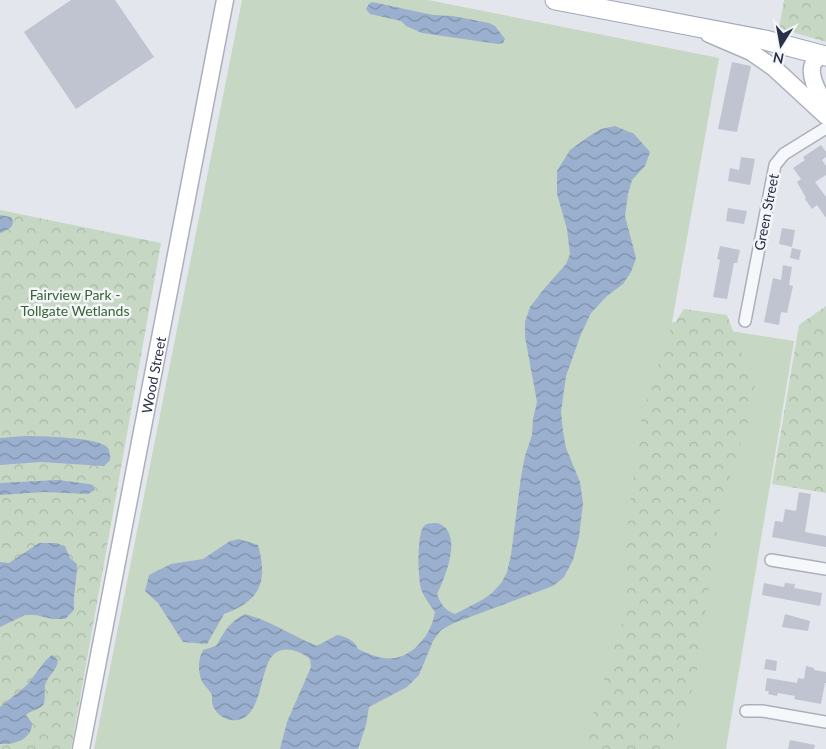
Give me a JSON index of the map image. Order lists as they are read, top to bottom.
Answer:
{
  "streets": {
    "street": ["Green Street", "Wood Street"]
  },
  "parks": ["Fairview Park - Tollgate Wetlands"],
  "north": "bottom"
}
